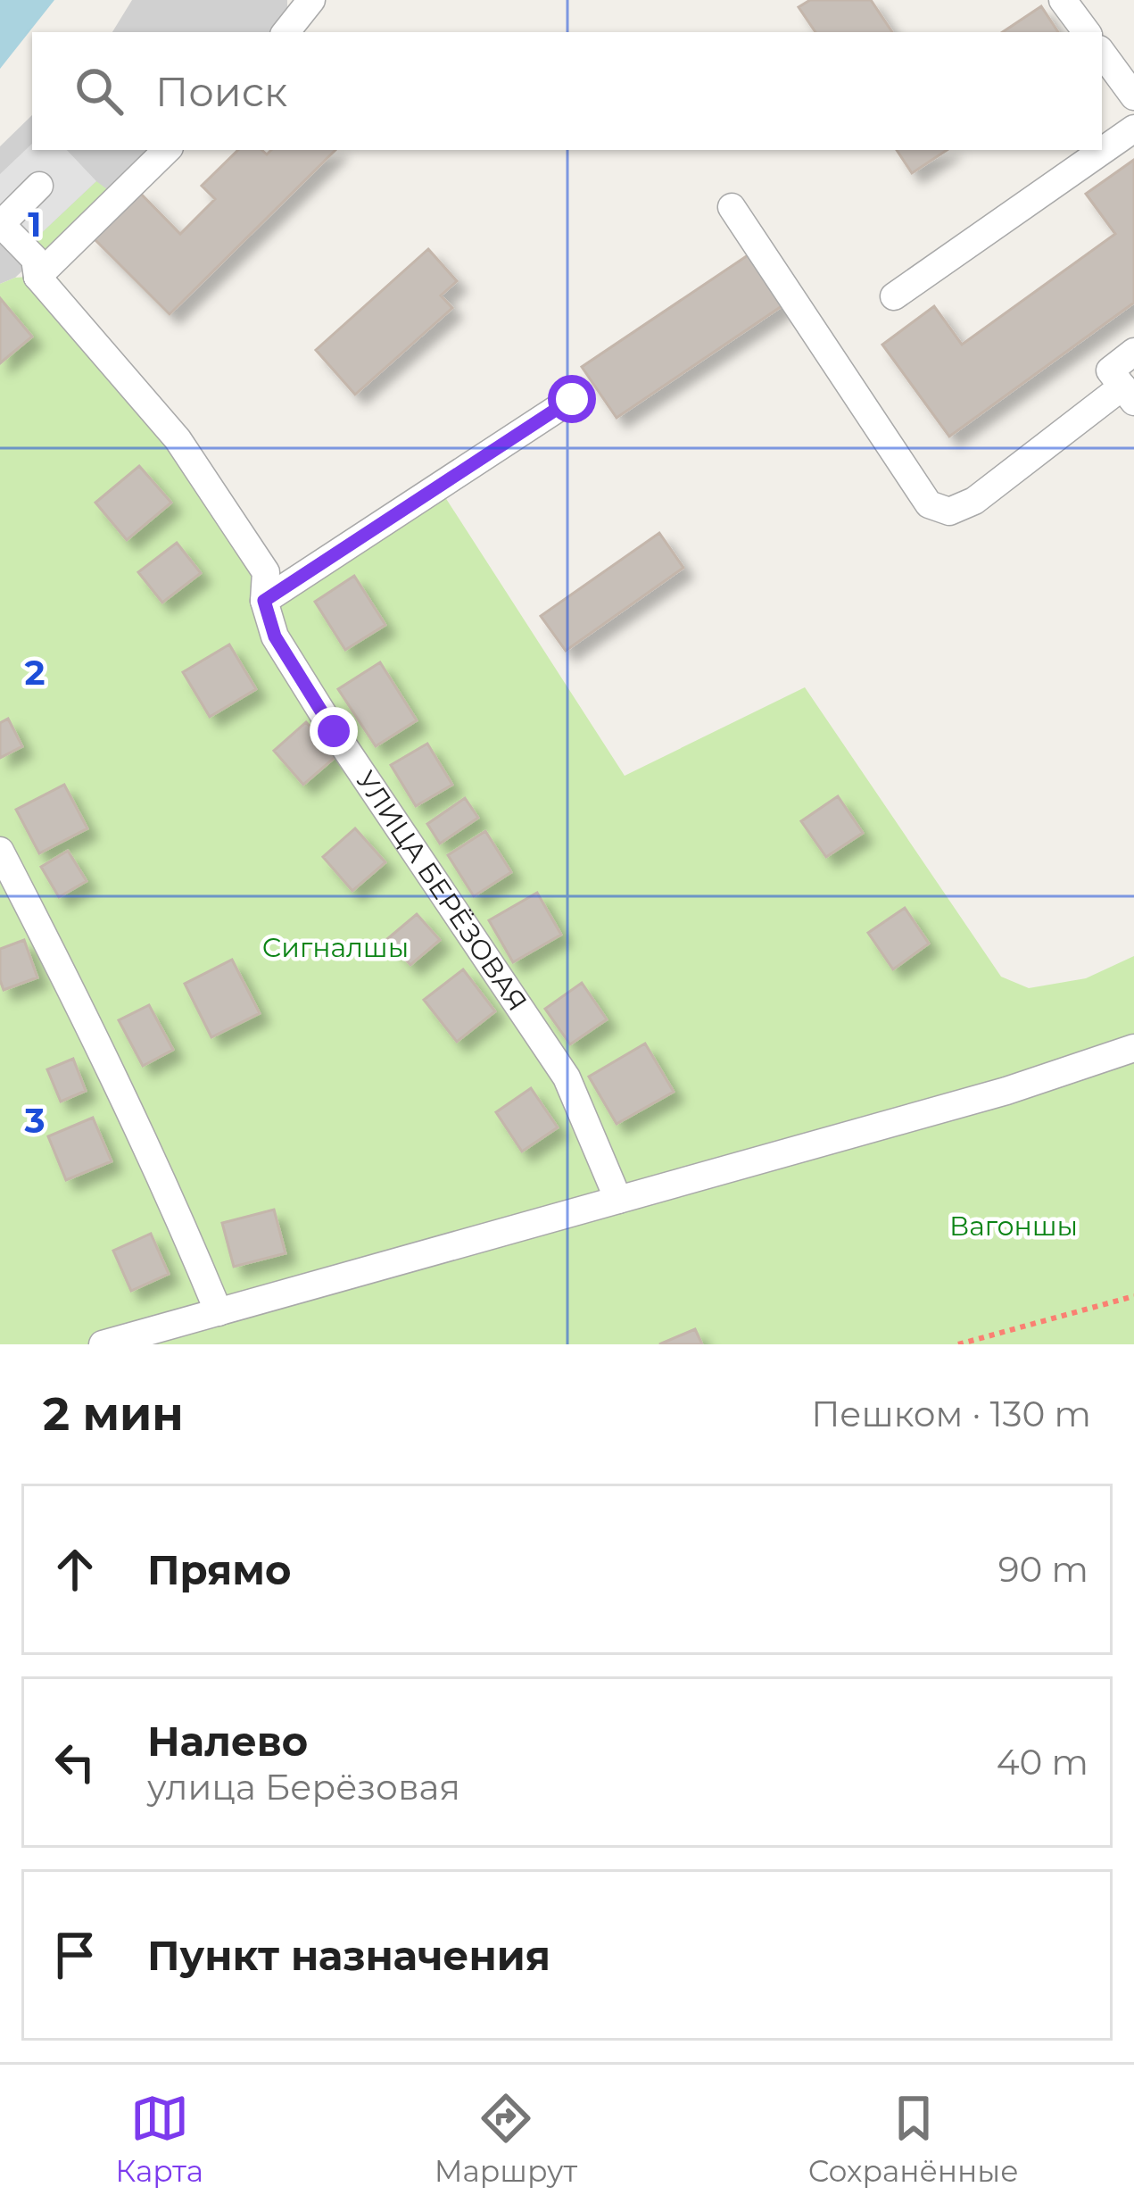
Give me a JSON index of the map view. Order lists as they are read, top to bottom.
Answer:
{
  "streets": {
    "street": ["УЛИЦА БЕРЁЗОВАЯ"]
  },
  "parks": ["Сигналшы", "Вагоншы"],
  "page": {
    "search": "Поиск",
    "heading": ["2 мин", "Пешком · 130 m"],
    "list": [
      ["Прямо", "90 m"],
      ["Налево", "улица Берёзовая", "40 m"],
      "Пункт назначения"
    ],
    "nav": ["Карта", "Маршрут", "Сохранённые"]
  },
  "grid": {
    "rows": ["1", "2", "3"]
  }
}
